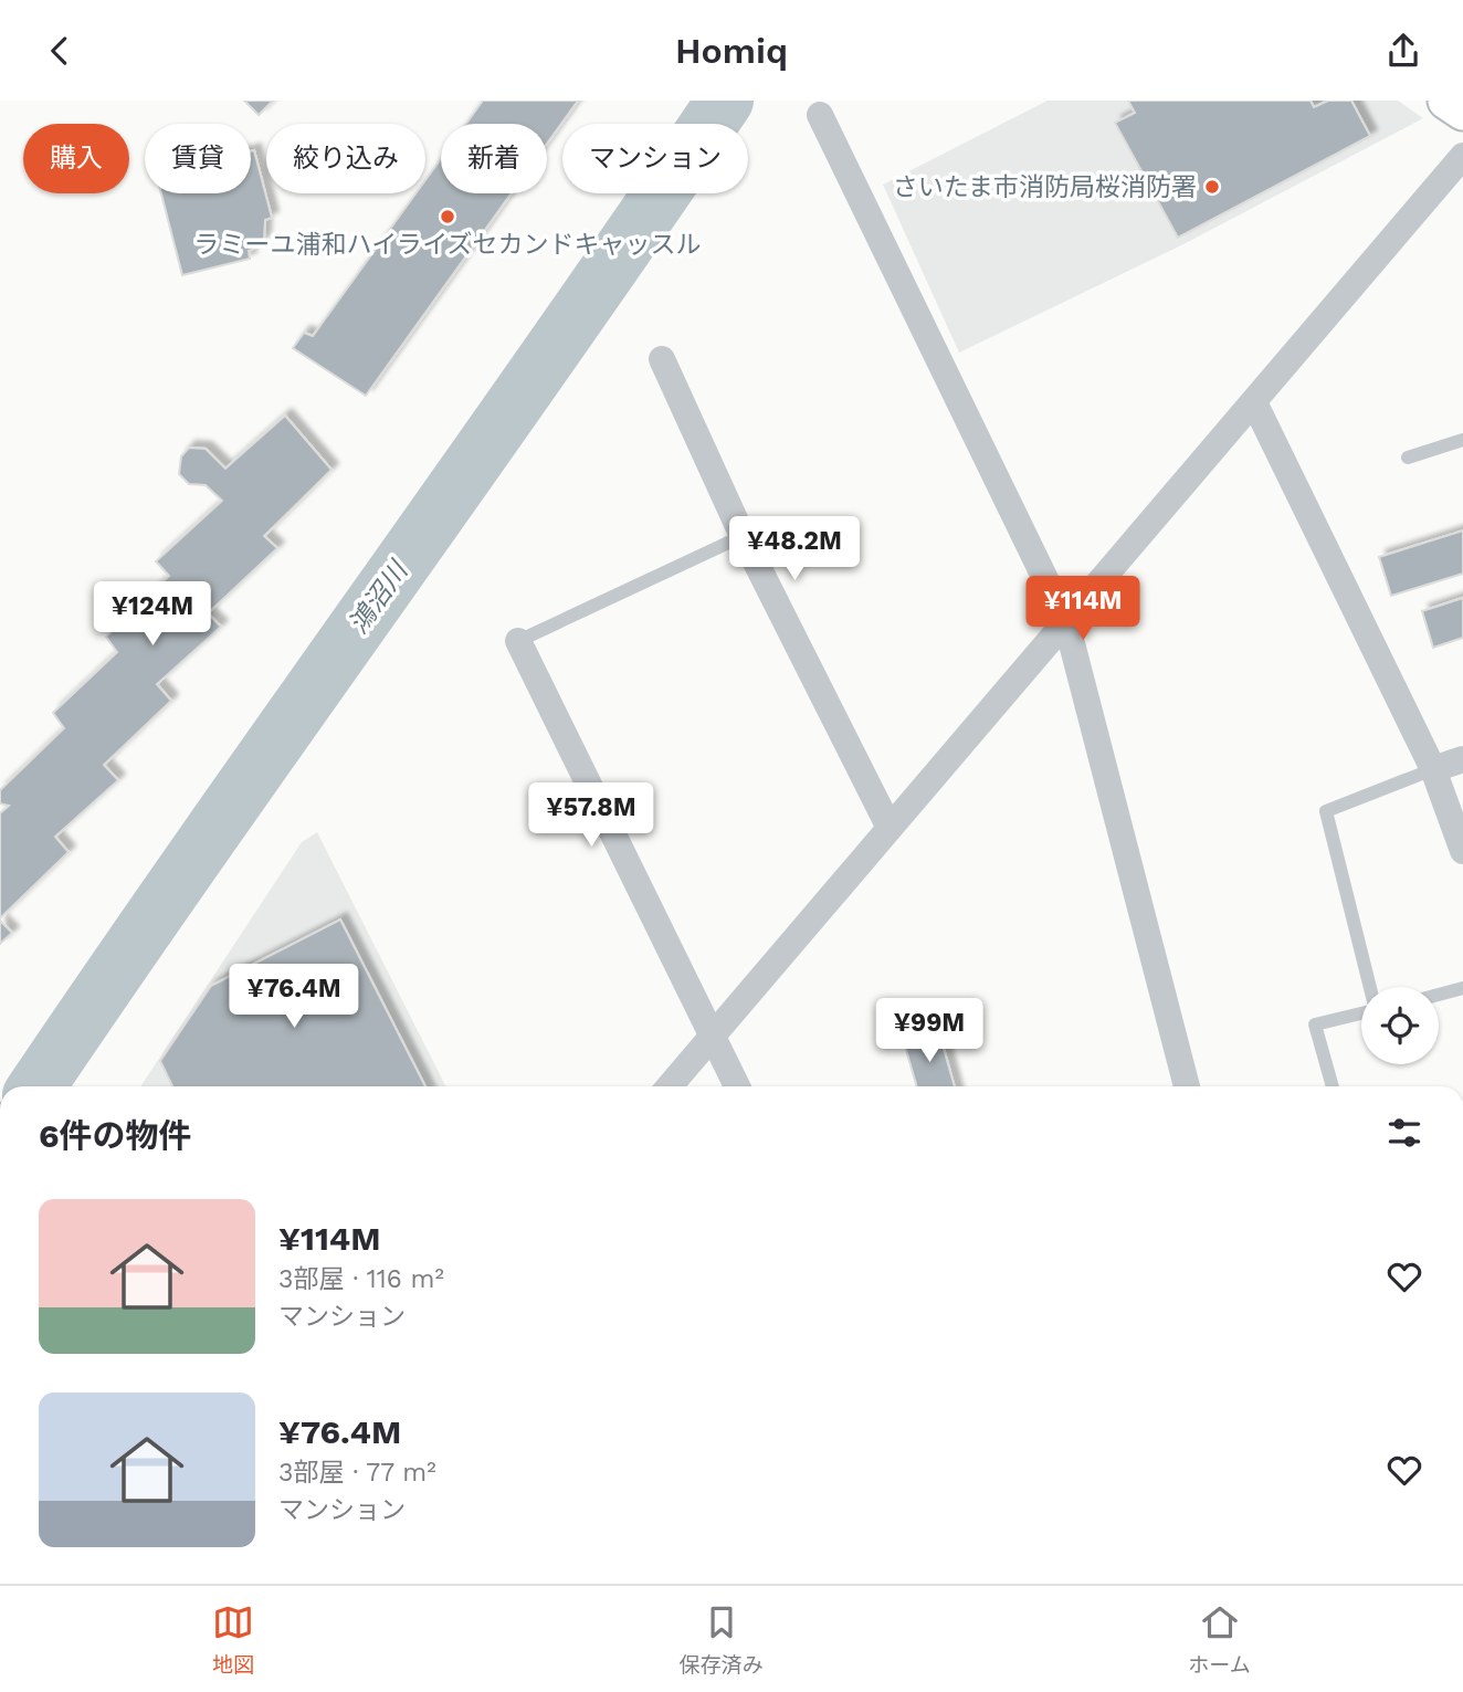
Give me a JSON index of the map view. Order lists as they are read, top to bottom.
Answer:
{
  "water": ["鴻沼川"],
  "places": ["さいたま市消防局桜消防署", "ラミーユ浦和ハイライズセカンドキャッスル"],
  "page": {
    "header": "Homiq",
    "chip": [
      "購入",
      "賃貸",
      "絞り込み",
      "新着",
      "マンション"
    ],
    "price": [
      "¥48.2M",
      "¥114M",
      "¥124M",
      "¥57.8M",
      "¥76.4M",
      "¥99M"
    ],
    "heading": "6件の物件",
    "list": [
      {
        "name": "¥114M",
        "note": "3部屋 · 116 m² · マンション"
      },
      {
        "name": "¥76.4M",
        "note": "3部屋 · 77 m² · マンション"
      }
    ],
    "tabs": ["地図", "保存済み", "ホーム"]
  }
}
